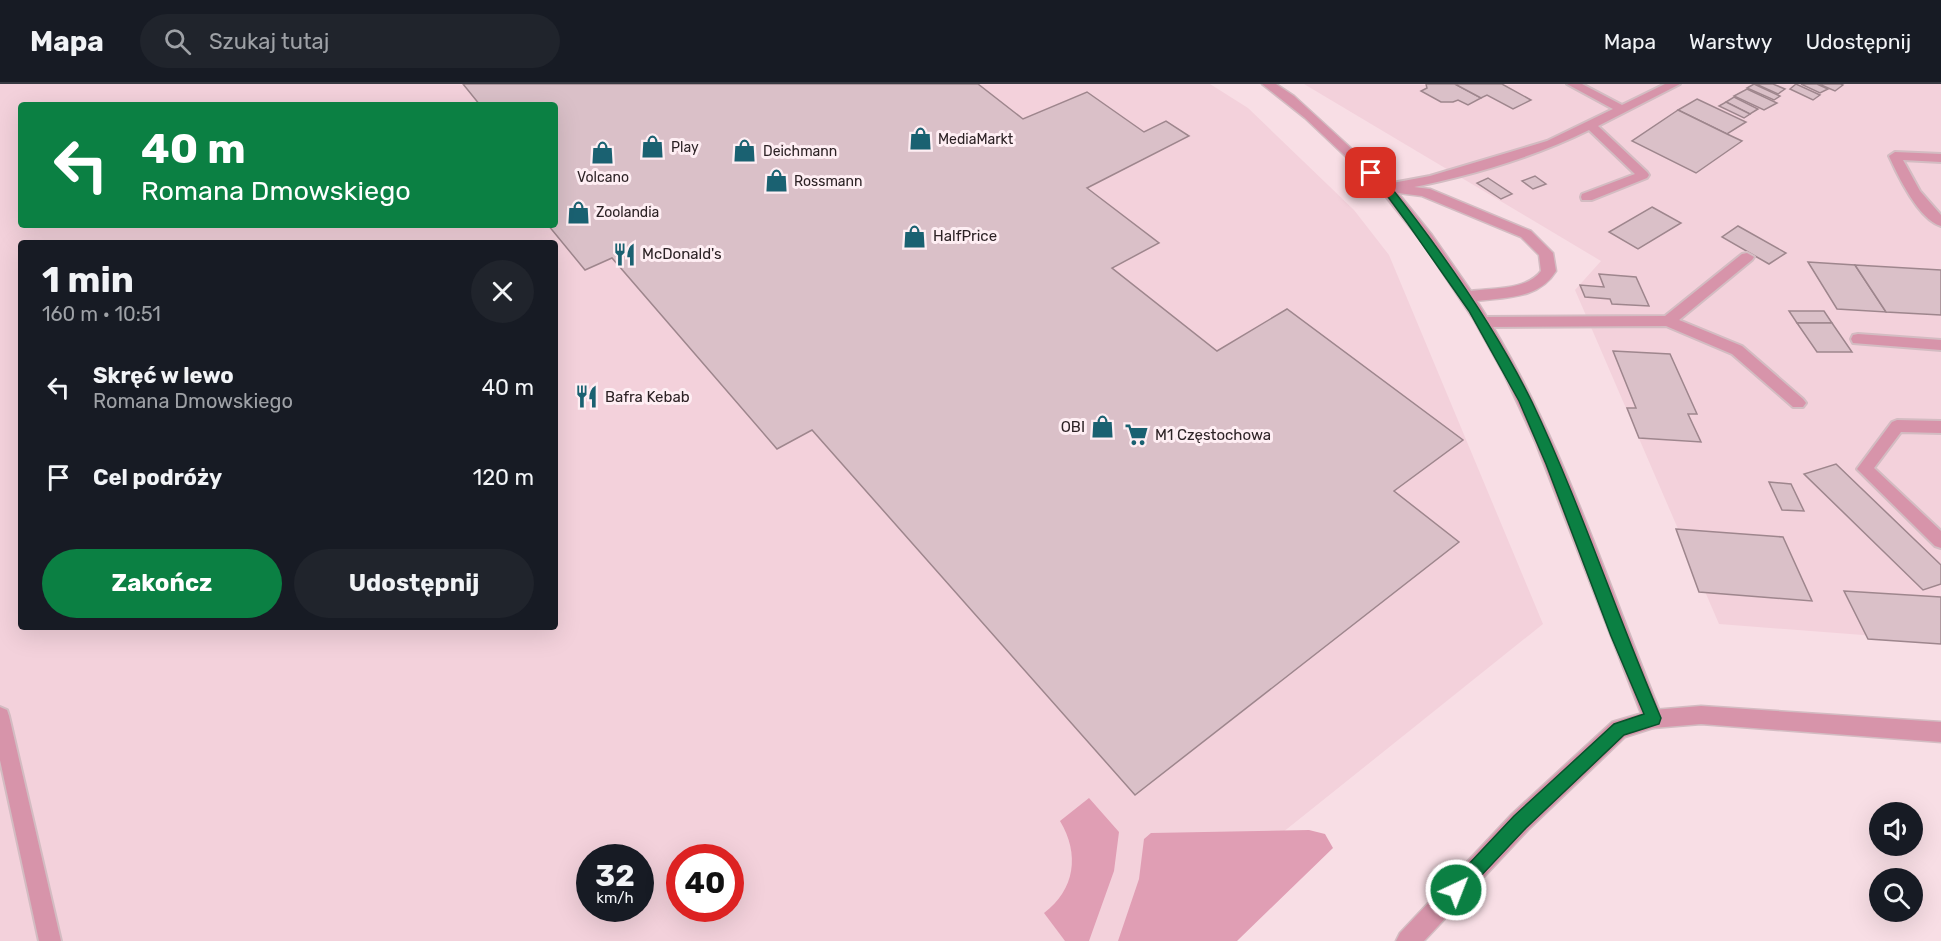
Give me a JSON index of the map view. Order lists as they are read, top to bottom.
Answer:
{
  "places": {
    "shop": [
      "MediaMarkt",
      "Play",
      "Deichmann",
      "Volcano",
      "Rossmann",
      "Zoolandia",
      "HalfPrice",
      "OBI"
    ],
    "restaurant": ["McDonald's", "Bafra Kebab"],
    "supermarket": ["M1 Częstochowa"]
  },
  "page": {
    "header": "Mapa",
    "search": "Szukaj tutaj",
    "nav": ["Mapa", "Warstwy", "Udostępnij"],
    "turn": ["40 m", "Romana Dmowskiego"],
    "heading": ["1 min", "160 m · 10:51"],
    "list": [
      {
        "name": "Skręć w lewo",
        "note": "Romana Dmowskiego",
        "value": "40 m"
      },
      {
        "name": "Cel podróży",
        "value": "120 m"
      }
    ],
    "buttons": ["Zakończ", "Udostępnij"],
    "speed": "32 km/h",
    "limit": "40"
  }
}
